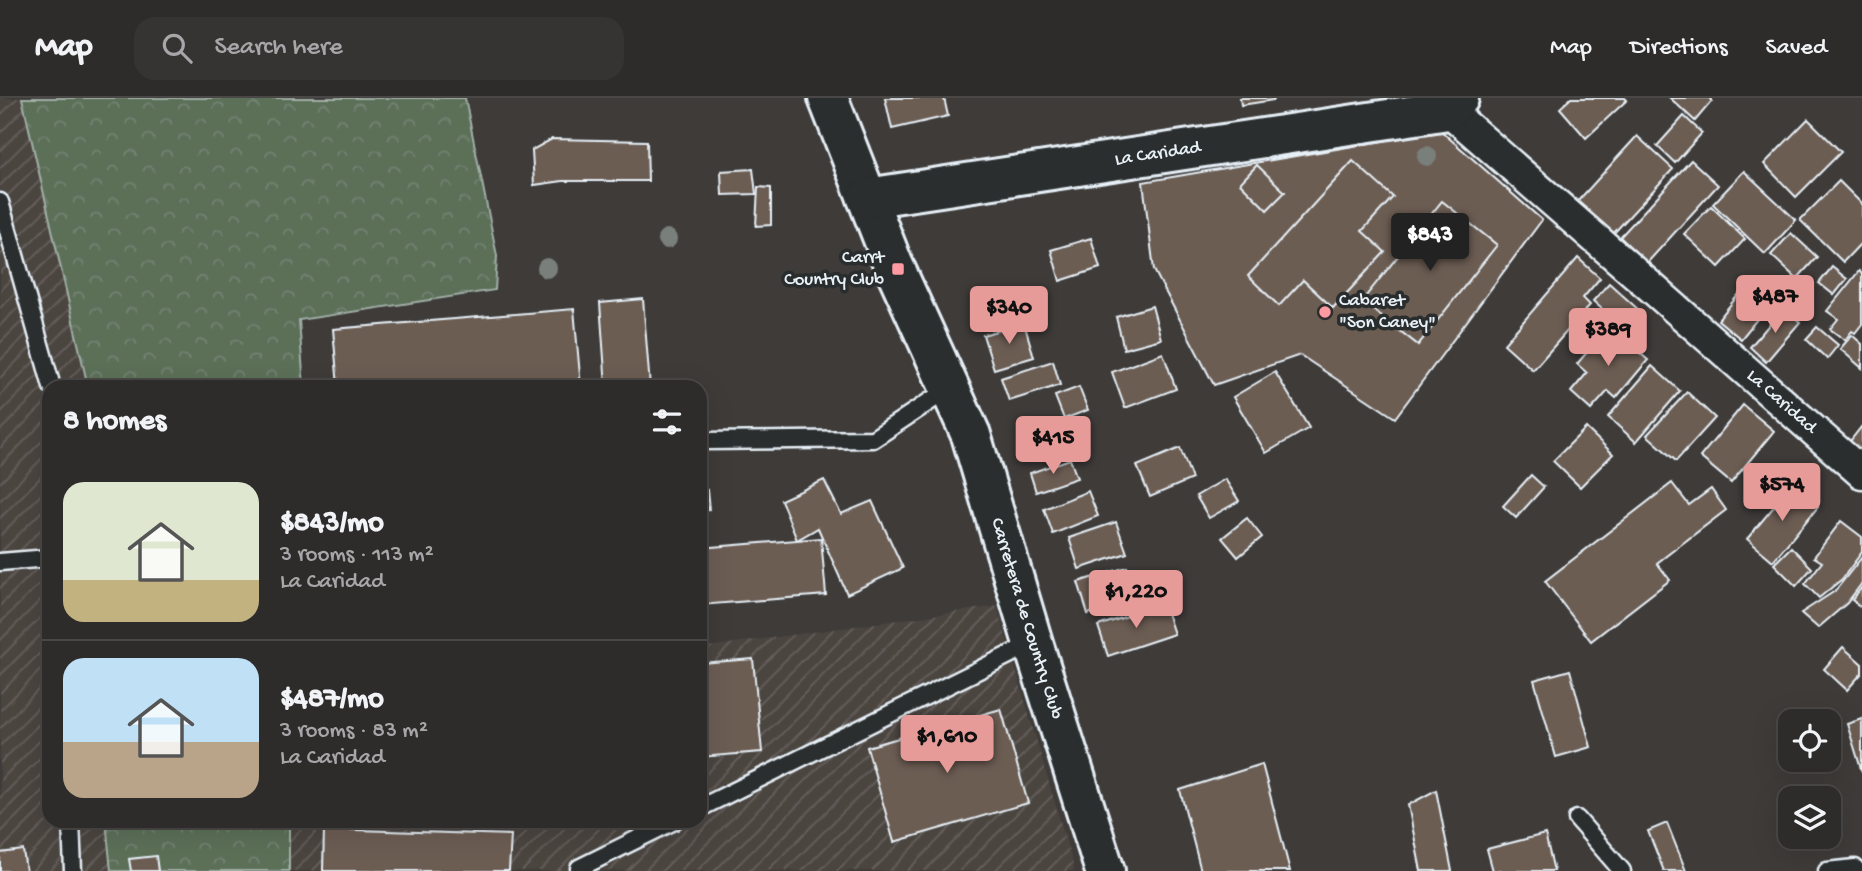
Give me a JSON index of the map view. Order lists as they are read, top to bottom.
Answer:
{
  "streets": {
    "street": ["La Caridad", "Carretera de Country Club"]
  },
  "crossings": [
    ["La Caridad", "Carretera de Country Club"]
  ],
  "places": {
    "transit": ["Carrt Country Club"],
    "other": ["Cabaret \"Son Caney\""]
  },
  "page": {
    "header": "Map",
    "search": "Search here",
    "nav": ["Map", "Directions", "Saved"],
    "price": [
      "$843",
      "$487",
      "$340",
      "$389",
      "$415",
      "$574",
      "$1,220",
      "$1,610"
    ],
    "heading": "8 homes",
    "list": [
      {
        "name": "$843/mo",
        "note": "3 rooms · 113 m² · La Caridad"
      },
      {
        "name": "$487/mo",
        "note": "3 rooms · 83 m² · La Caridad"
      }
    ]
  }
}
